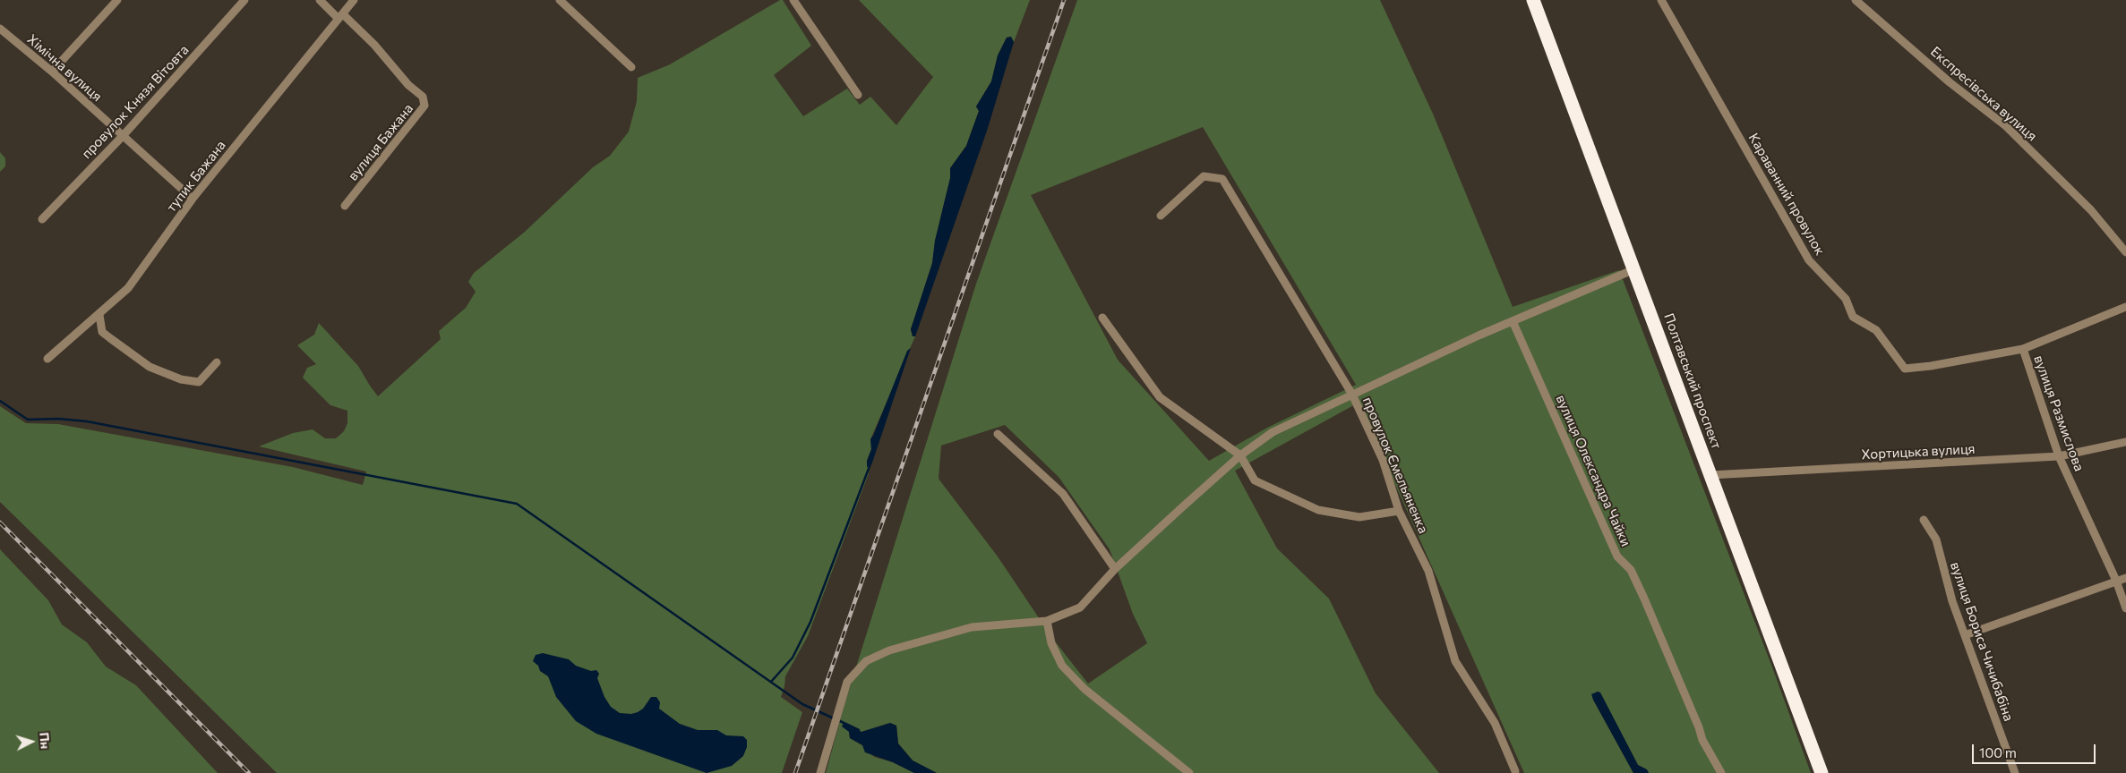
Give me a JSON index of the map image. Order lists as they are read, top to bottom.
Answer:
{
  "streets": {
    "highway": ["Полтавський проспект"],
    "street": [
      "Хімічна вулиця",
      "Експресівська вулиця",
      "провулок Князя Вітовта",
      "вулиця Бажана",
      "тупик Бажана",
      "Караванний провулок",
      "вулиця Размислова",
      "Хортицька вулиця",
      "провулок Ємельяненка",
      "вулиця Олександра Чайки",
      "вулиця Бориса Чичибабіна"
    ]
  },
  "crossings": [
    ["Хімічна вулиця", "провулок Князя Вітовта"],
    ["Хімічна вулиця", "тупик Бажана"],
    ["вулиця Бажана", "тупик Бажана"],
    ["Караванний провулок", "вулиця Размислова"],
    ["Полтавський проспект", "Хортицька вулиця"],
    ["вулиця Размислова", "Хортицька вулиця"]
  ],
  "scale_bar": "100 m",
  "north": "right"
}
